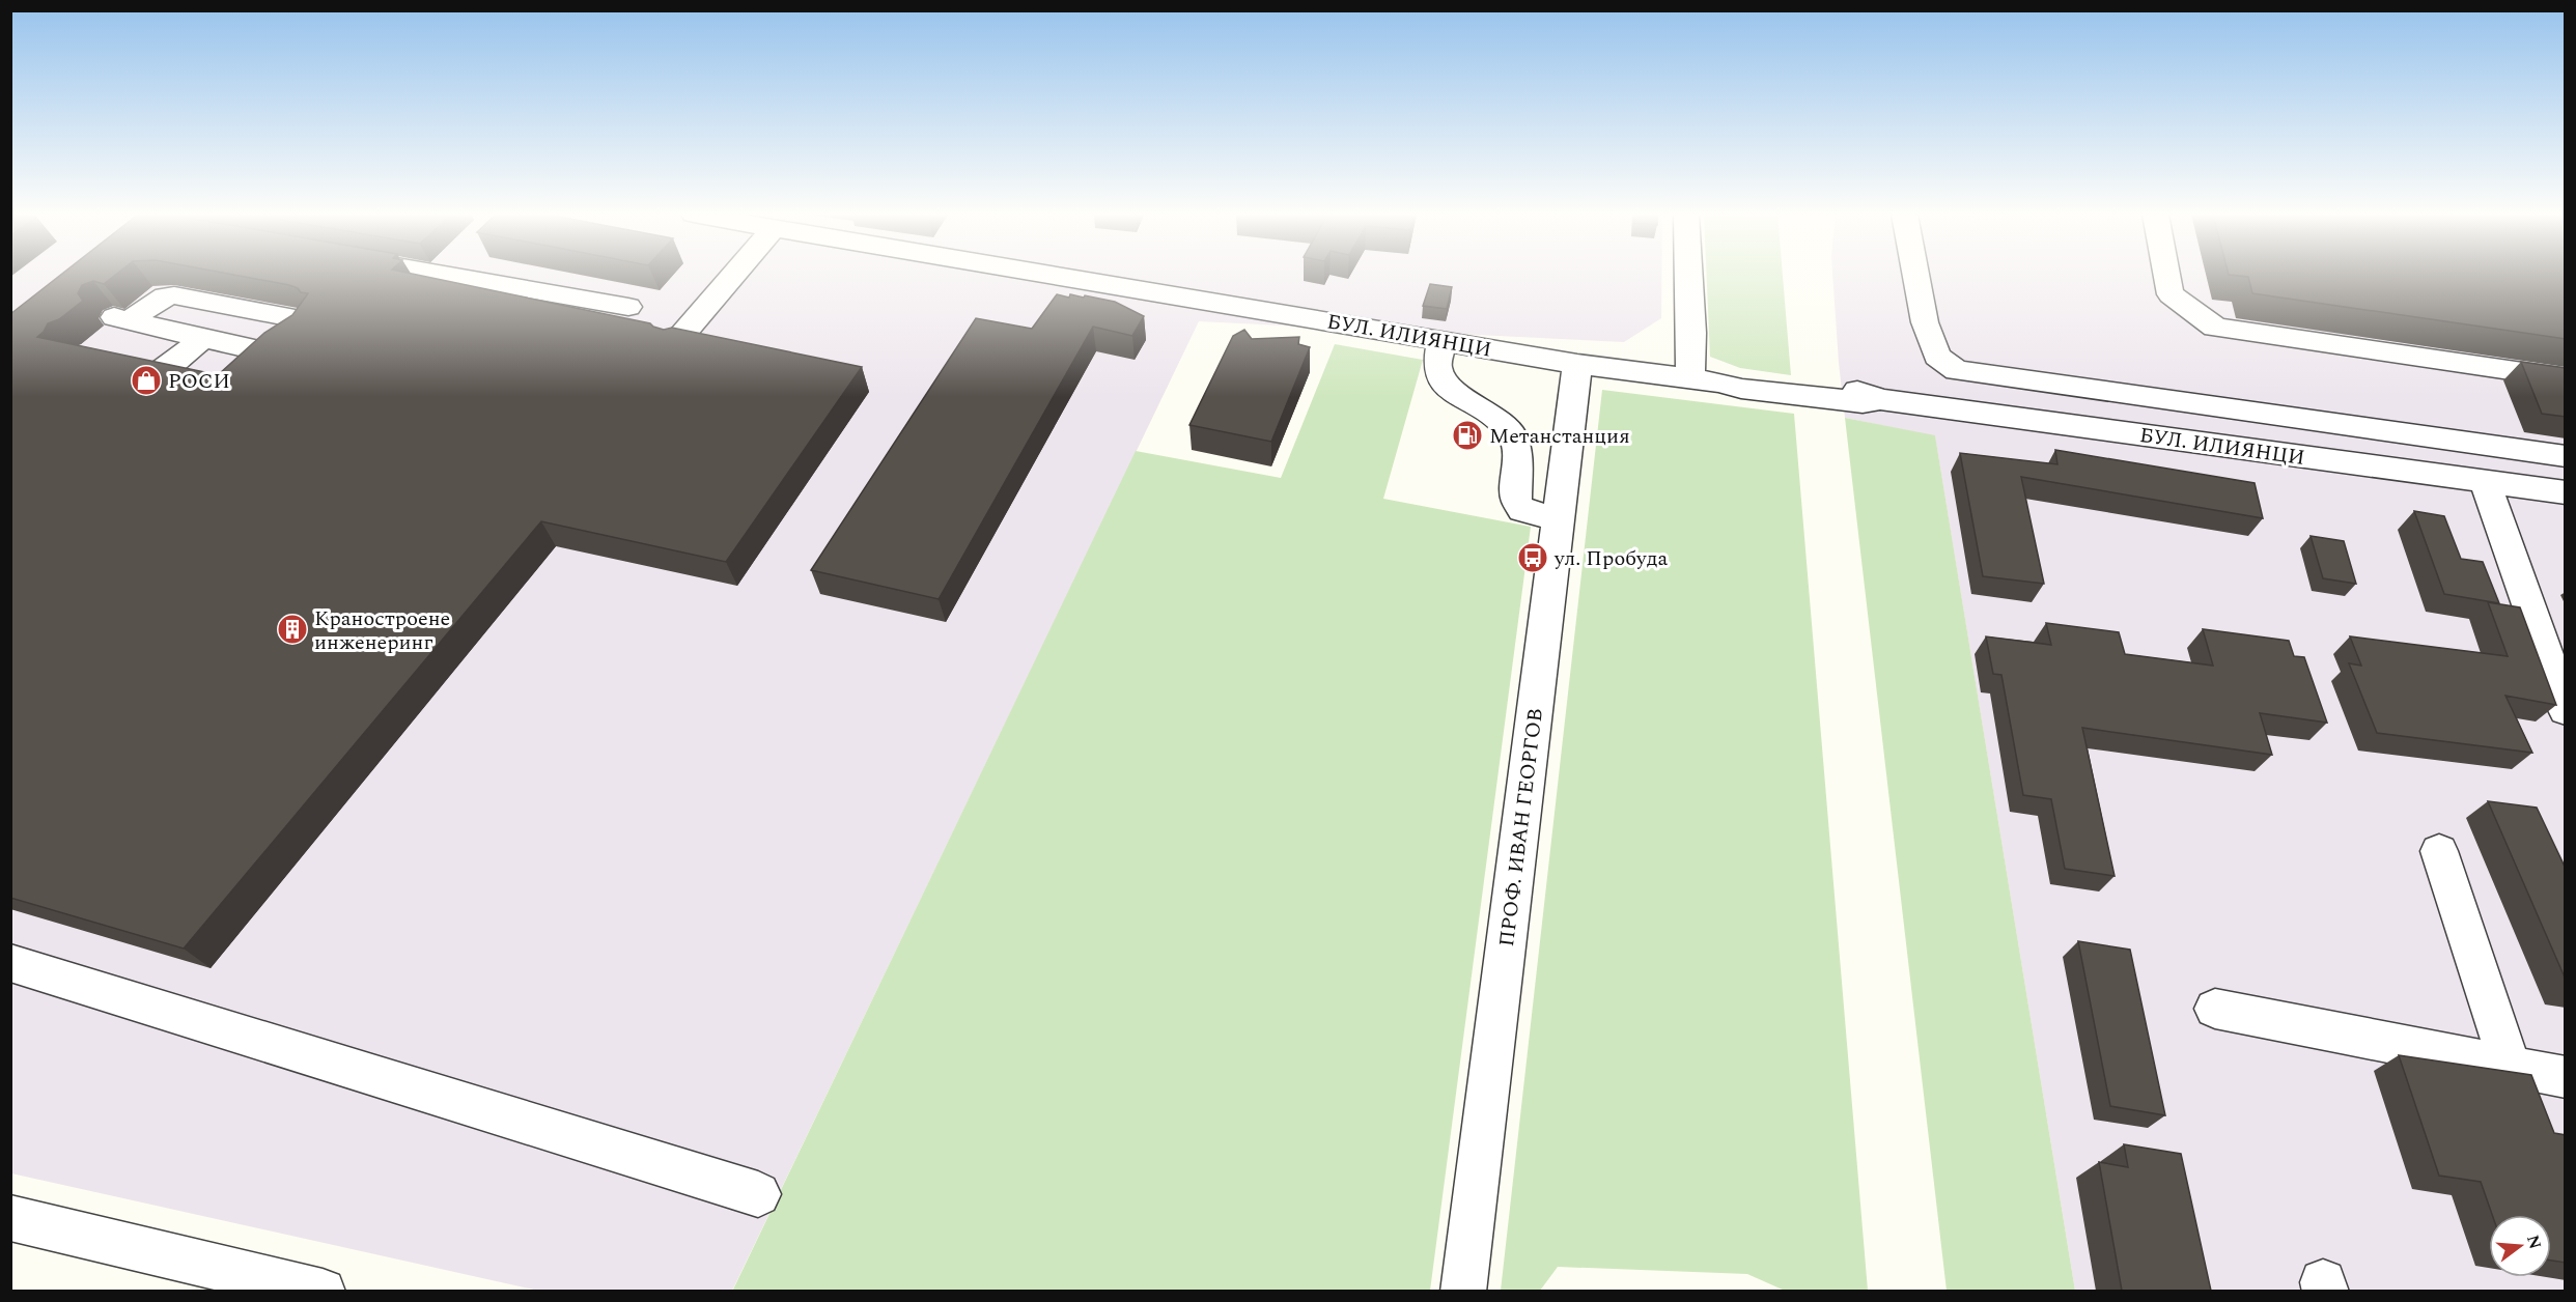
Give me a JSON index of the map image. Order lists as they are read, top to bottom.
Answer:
{
  "streets": {
    "street": ["БУЛ. ИЛИЯНЦИ", "ПРОФ. ИВАН ГЕОРГОВ"]
  },
  "crossings": [
    ["БУЛ. ИЛИЯНЦИ", "ПРОФ. ИВАН ГЕОРГОВ"]
  ],
  "places": {
    "shop": ["РОСИ"],
    "fuel station": ["Метанстанция"],
    "bus stop": ["ул. Пробуда"],
    "building": ["Краностроене инженеринг"]
  },
  "north": "right"
}
